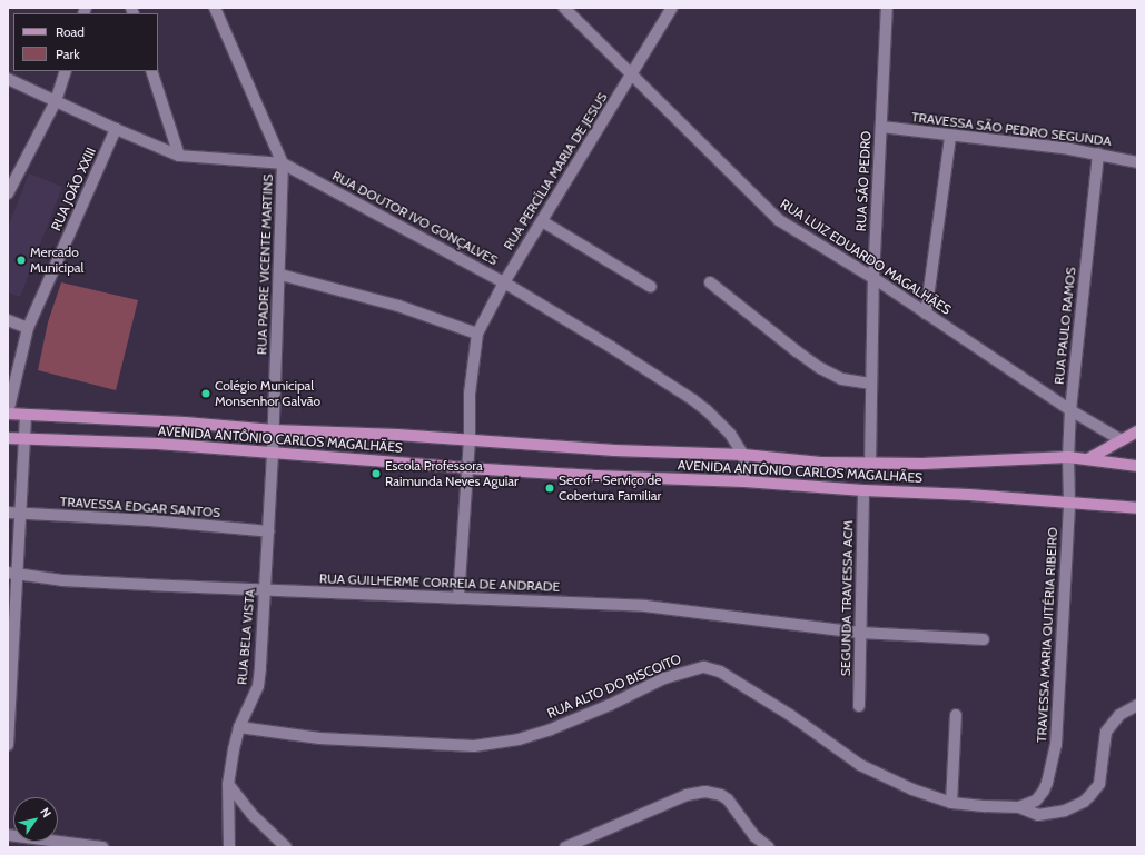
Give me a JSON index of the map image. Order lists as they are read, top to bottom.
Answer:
{
  "streets": {
    "main road": ["AVENIDA ANTÔNIO CARLOS MAGALHÃES"],
    "street": [
      "TRAVESSA SÃO PEDRO SEGUNDA",
      "RUA PERCÍLIA MARIA DE JESUS",
      "RUA SÃO PEDRO",
      "RUA JOÃO XXIII",
      "RUA DOUTOR IVO GONÇALVES",
      "RUA LUIZ EDUARDO MAGALHÃES",
      "RUA PADRE VICENTE MARTINS",
      "RUA PAULO RAMOS",
      "TRAVESSA EDGAR SANTOS",
      "RUA GUILHERME CORREIA DE ANDRADE",
      "SEGUNDA TRAVESSA ACM",
      "TRAVESSA MARIA QUITÉRIA RIBEIRO",
      "RUA BELA VISTA",
      "RUA ALTO DO BISCOITO"
    ]
  },
  "crossings": [
    ["TRAVESSA SÃO PEDRO SEGUNDA", "RUA SÃO PEDRO"],
    ["TRAVESSA SÃO PEDRO SEGUNDA", "RUA PAULO RAMOS"],
    ["RUA PERCÍLIA MARIA DE JESUS", "RUA DOUTOR IVO GONÇALVES"],
    ["RUA PERCÍLIA MARIA DE JESUS", "RUA LUIZ EDUARDO MAGALHÃES"],
    ["RUA PERCÍLIA MARIA DE JESUS", "AVENIDA ANTÔNIO CARLOS MAGALHÃES"],
    ["RUA PERCÍLIA MARIA DE JESUS", "RUA GUILHERME CORREIA DE ANDRADE"],
    ["RUA SÃO PEDRO", "RUA LUIZ EDUARDO MAGALHÃES"],
    ["RUA SÃO PEDRO", "AVENIDA ANTÔNIO CARLOS MAGALHÃES"],
    ["RUA JOÃO XXIII", "RUA DOUTOR IVO GONÇALVES"],
    ["RUA JOÃO XXIII", "AVENIDA ANTÔNIO CARLOS MAGALHÃES"],
    ["RUA DOUTOR IVO GONÇALVES", "RUA PADRE VICENTE MARTINS"],
    ["RUA DOUTOR IVO GONÇALVES", "AVENIDA ANTÔNIO CARLOS MAGALHÃES"],
    ["RUA LUIZ EDUARDO MAGALHÃES", "RUA PAULO RAMOS"],
    ["RUA PADRE VICENTE MARTINS", "AVENIDA ANTÔNIO CARLOS MAGALHÃES"],
    ["RUA PADRE VICENTE MARTINS", "RUA BELA VISTA"],
    ["RUA PAULO RAMOS", "AVENIDA ANTÔNIO CARLOS MAGALHÃES"],
    ["RUA PAULO RAMOS", "TRAVESSA MARIA QUITÉRIA RIBEIRO"],
    ["AVENIDA ANTÔNIO CARLOS MAGALHÃES", "SEGUNDA TRAVESSA ACM"],
    ["AVENIDA ANTÔNIO CARLOS MAGALHÃES", "TRAVESSA MARIA QUITÉRIA RIBEIRO"],
    ["AVENIDA ANTÔNIO CARLOS MAGALHÃES", "RUA BELA VISTA"],
    ["TRAVESSA EDGAR SANTOS", "RUA BELA VISTA"],
    ["RUA GUILHERME CORREIA DE ANDRADE", "SEGUNDA TRAVESSA ACM"],
    ["RUA GUILHERME CORREIA DE ANDRADE", "RUA BELA VISTA"],
    ["TRAVESSA MARIA QUITÉRIA RIBEIRO", "RUA ALTO DO BISCOITO"],
    ["RUA BELA VISTA", "RUA ALTO DO BISCOITO"]
  ],
  "places": [
    "Mercado Municipal",
    "Colégio Municipal Monsenhor Galvão",
    "Escola Professora Raimunda Neves Aguiar",
    "Secof - Serviço de Cobertura Familiar"
  ],
  "legend": ["Road", "Park"],
  "north": "top right"
}
